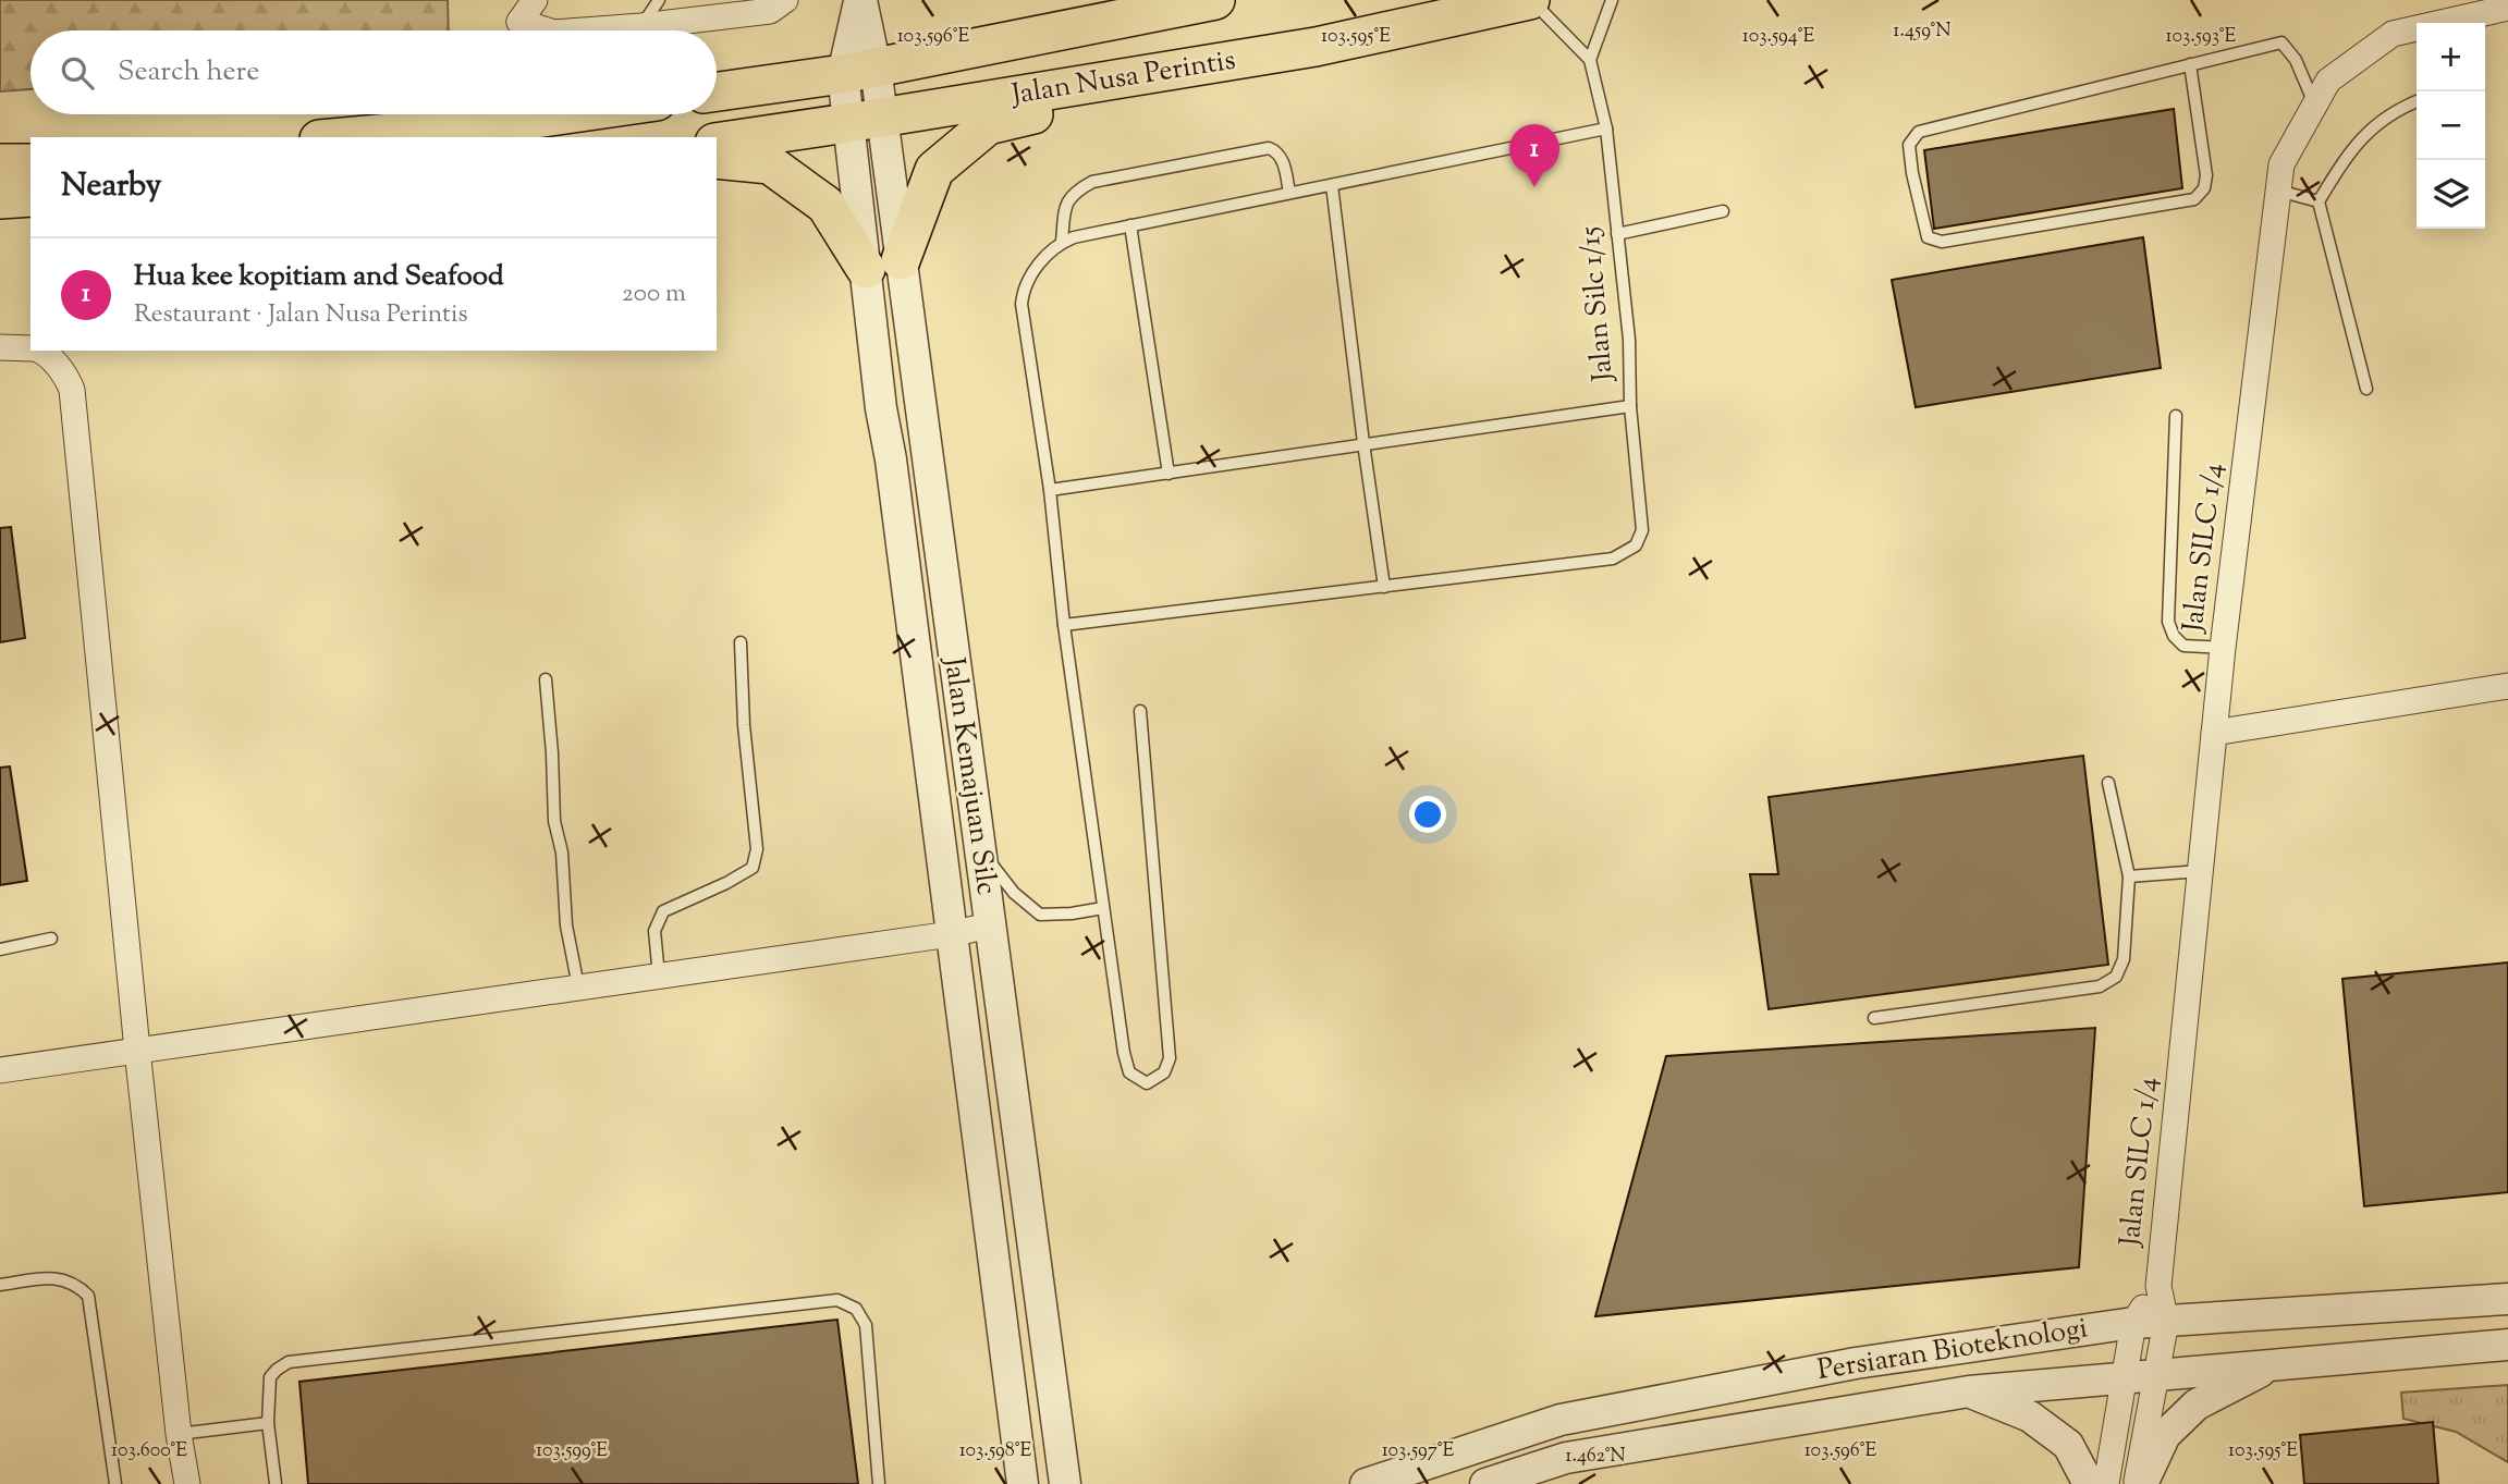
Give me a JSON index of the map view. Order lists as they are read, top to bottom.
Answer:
{
  "streets": {
    "main road": ["Jalan Nusa Perintis"],
    "street": ["Jalan SILC 1/4", "Jalan Kemajuan Silc", "Persiaran Bioteknologi"],
    "lane": ["Jalan Silc 1/15"]
  },
  "crossings": [
    ["Jalan Nusa Perintis", "Jalan Kemajuan Silc"],
    ["Jalan SILC 1/4", "Persiaran Bioteknologi"]
  ],
  "page": {
    "map_buttons": ["+", "−"],
    "search": "Search here",
    "pins": "1",
    "heading": "Nearby",
    "list": [
      {
        "mark": "1",
        "name": "Hua kee kopitiam and Seafood",
        "note": "Restaurant · Jalan Nusa Perintis",
        "value": "200 m"
      }
    ]
  },
  "coordinates": [
    "1.459°N",
    "103.596°E",
    "103.593°E",
    "103.595°E",
    "103.594°E",
    "103.600°E",
    "103.599°E",
    "103.598°E",
    "103.597°E",
    "1.462°N"
  ]
}
